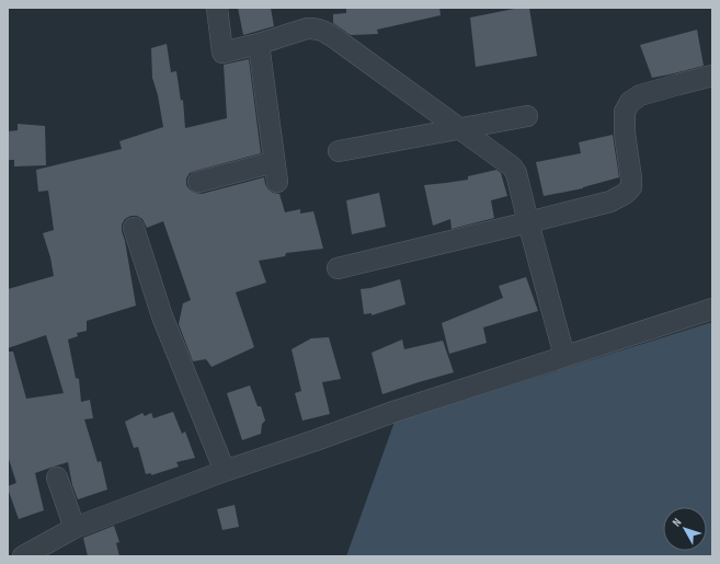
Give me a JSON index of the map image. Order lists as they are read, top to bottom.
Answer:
{
  "north": "top left"
}
